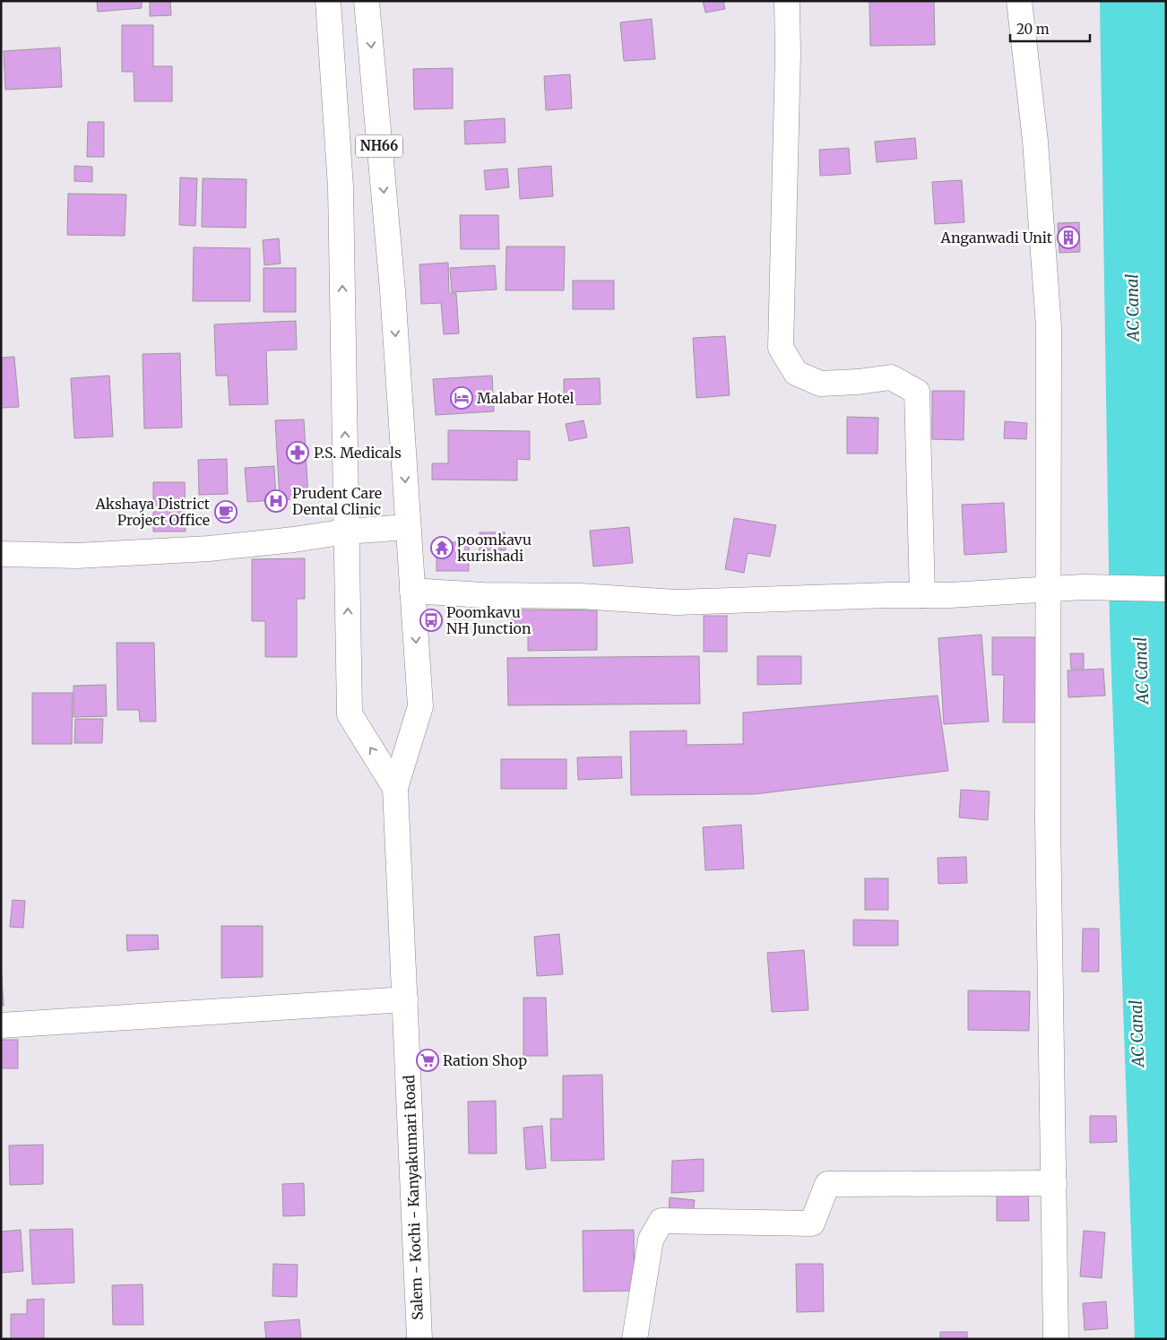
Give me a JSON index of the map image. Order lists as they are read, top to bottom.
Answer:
{
  "streets": {
    "main road": ["NH66", "Salem - Kochi - Kanyakumari Road"]
  },
  "water": ["AC Canal"],
  "places": {
    "building": ["Anganwadi Unit"],
    "hotel": ["Malabar Hotel"],
    "pharmacy": ["P.S. Medicals"],
    "hospital": ["Prudent Care Dental Clinic"],
    "cafe": ["Akshaya District Project Office"],
    "temple": ["poomkavu kurishadi"],
    "bus stop": ["Poomkavu NH Junction"],
    "supermarket": ["Ration Shop"]
  },
  "scale_bar": "20 m"
}
